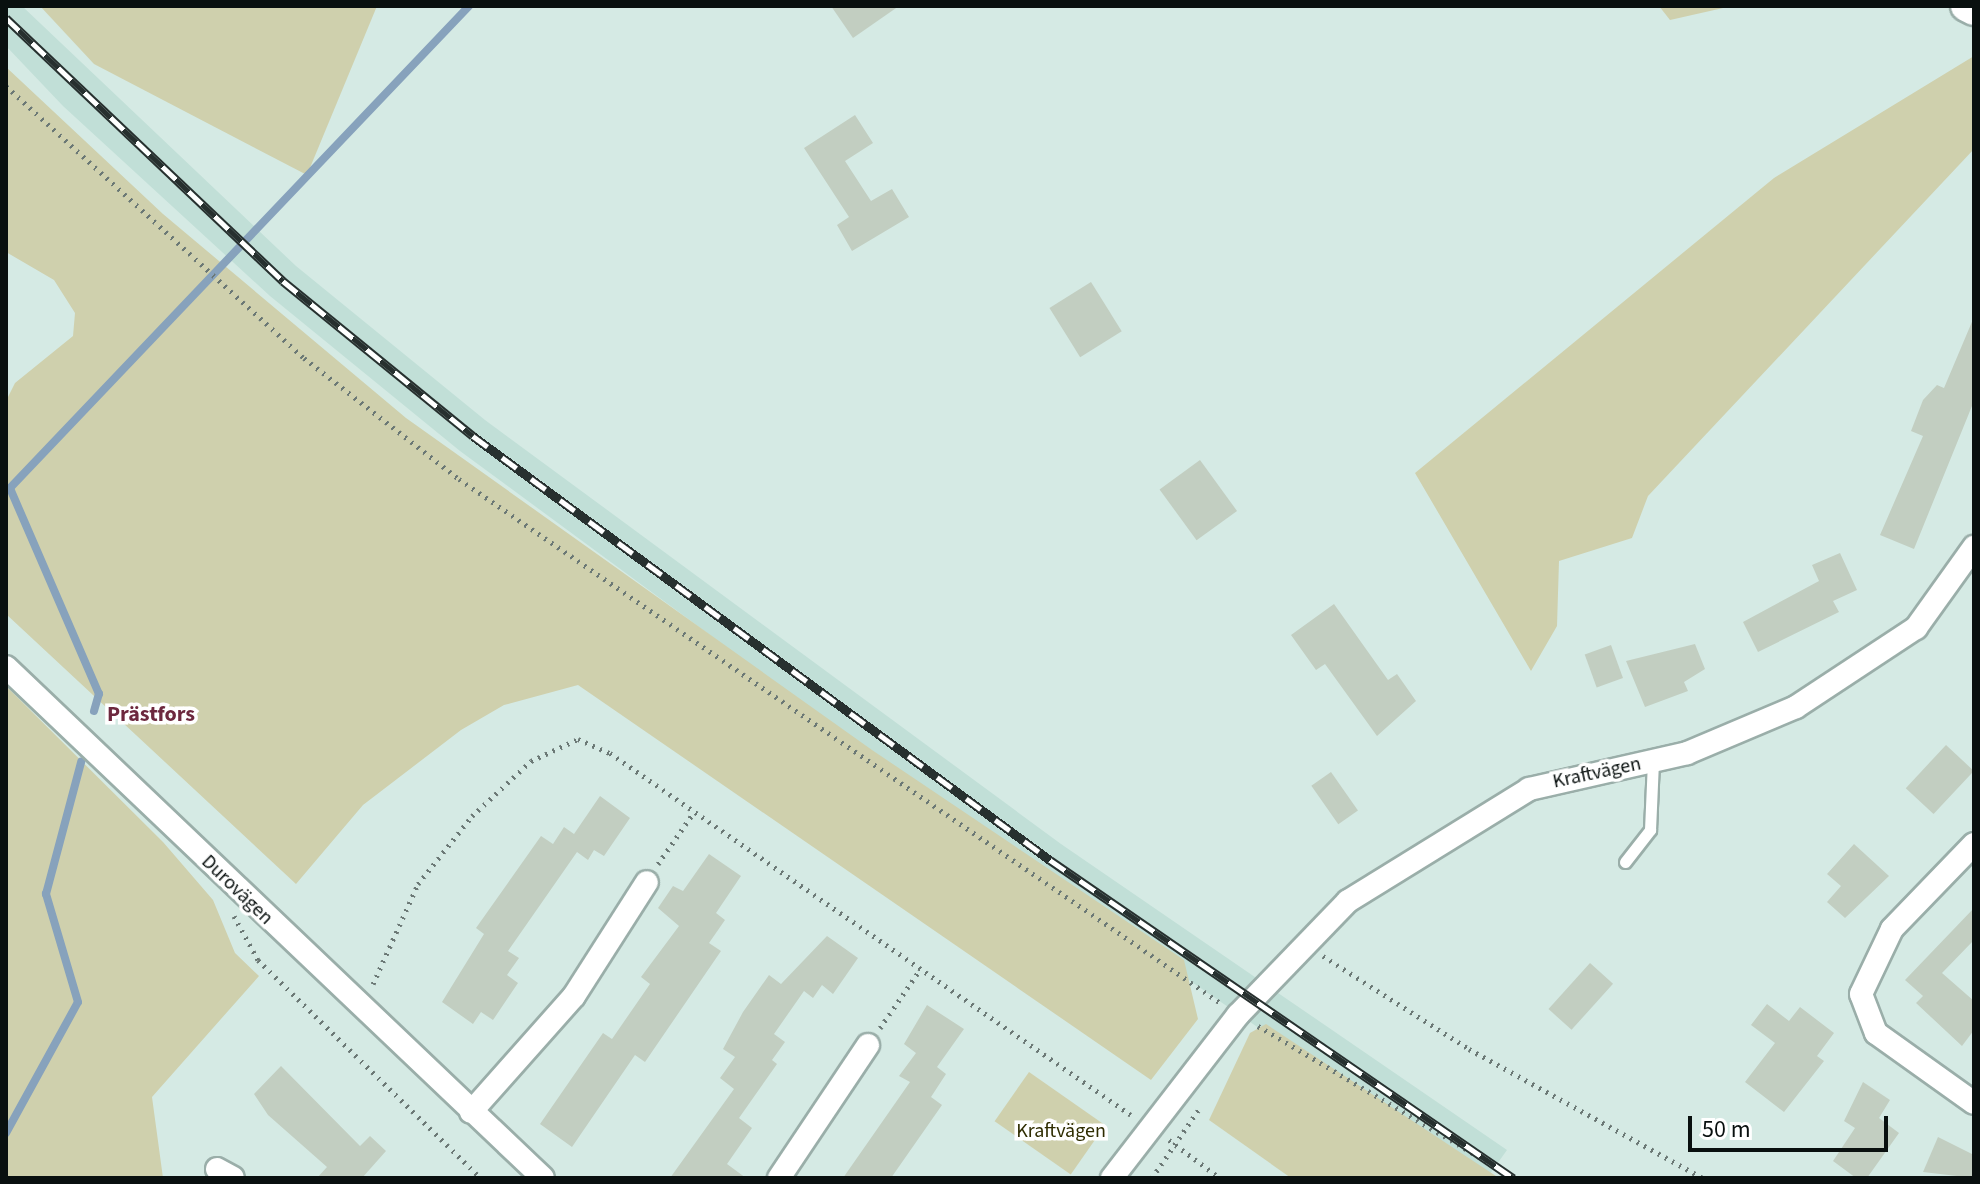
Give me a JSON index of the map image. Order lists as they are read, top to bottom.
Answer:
{
  "streets": {
    "street": ["Kraftvägen", "Durovägen"]
  },
  "districts": ["Prästfors"],
  "parks": ["Kraftvägen"],
  "scale_bar": "50 m"
}
